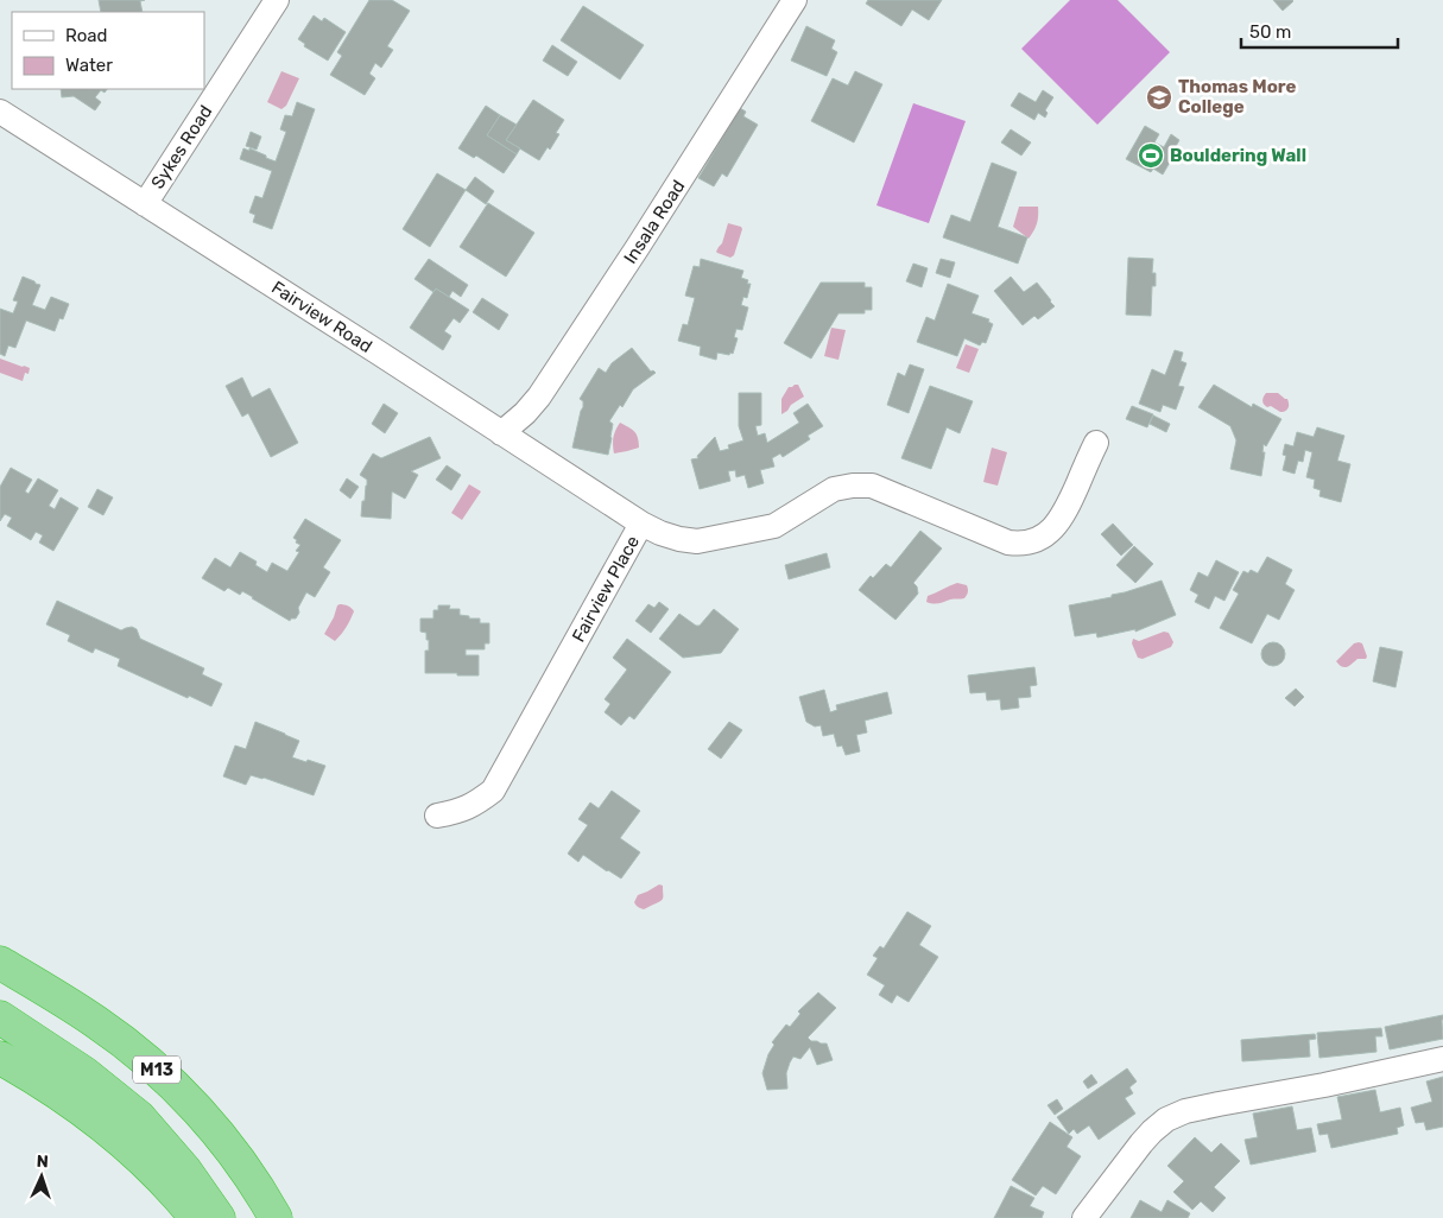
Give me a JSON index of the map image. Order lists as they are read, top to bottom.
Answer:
{
  "streets": {
    "highway": ["M13"],
    "street": [
      "Sykes Road",
      "Insala Road",
      "Fairview Road",
      "Fairview Place"
    ]
  },
  "crossings": [
    ["Sykes Road", "Fairview Road"],
    ["Insala Road", "Fairview Road"],
    ["Fairview Road", "Fairview Place"]
  ],
  "places": {
    "school or university": ["Thomas More College"],
    "sports": ["Bouldering Wall"]
  },
  "legend": ["Road", "Water"],
  "scale_bar": "50 m",
  "north": "top"
}
